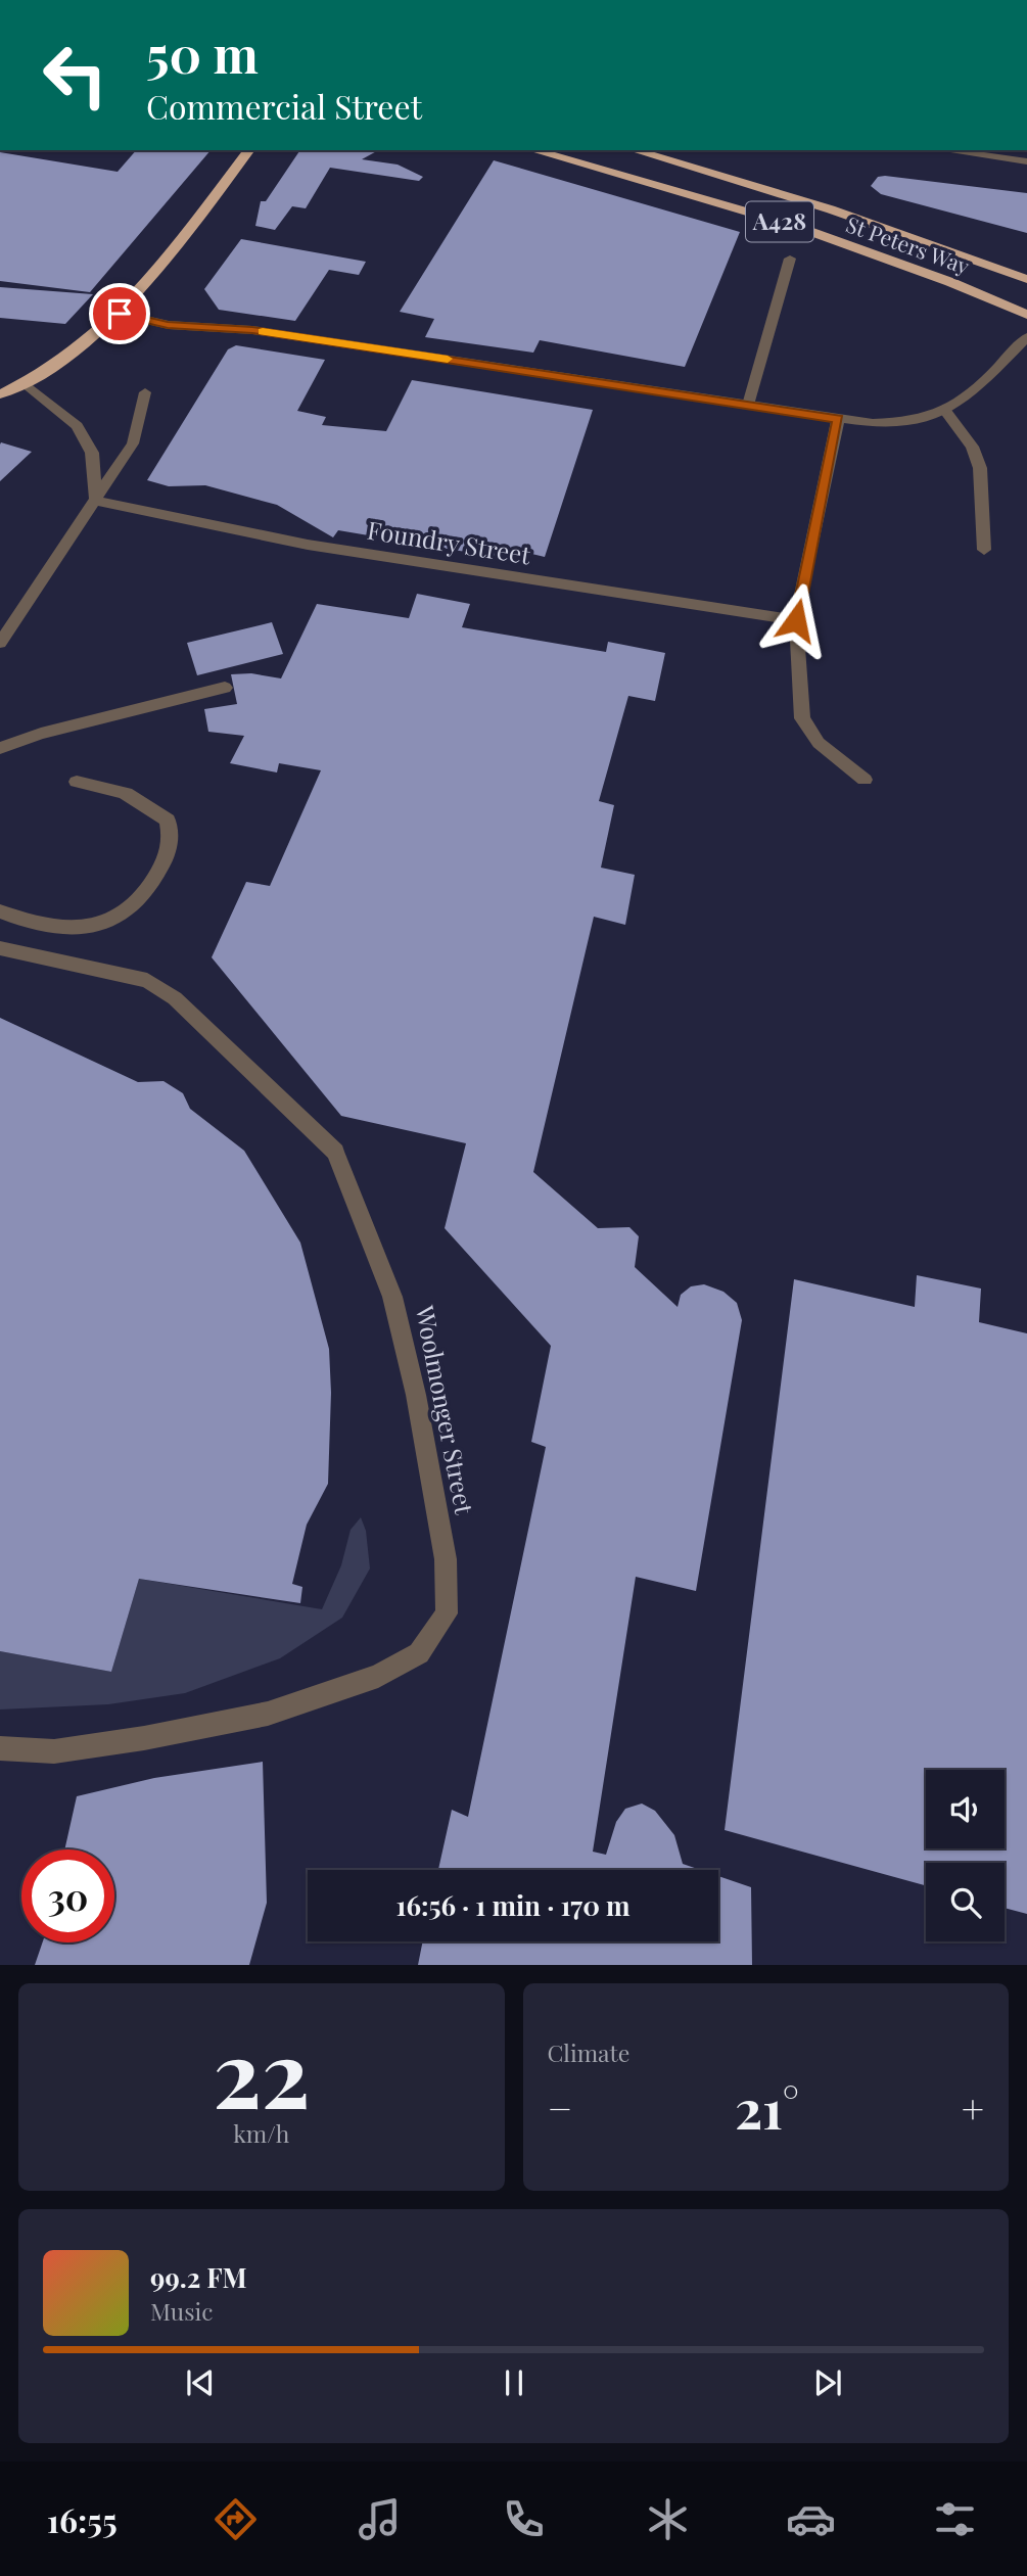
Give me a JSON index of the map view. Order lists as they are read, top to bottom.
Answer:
{
  "streets": {
    "highway": ["A428", "St Peters Way"],
    "street": ["Foundry Street", "Woolmonger Street"]
  },
  "page": {
    "turn": ["50 m", "Commercial Street"],
    "limit": "30",
    "trip": "16:56 · 1 min · 170 m",
    "tile": [
      ["22", "km/h"],
      "Climate"
    ],
    "heat": ["−", "21°", "+"],
    "song": ["99.2 FM", "Music"],
    "tabs": "16:55"
  }
}
